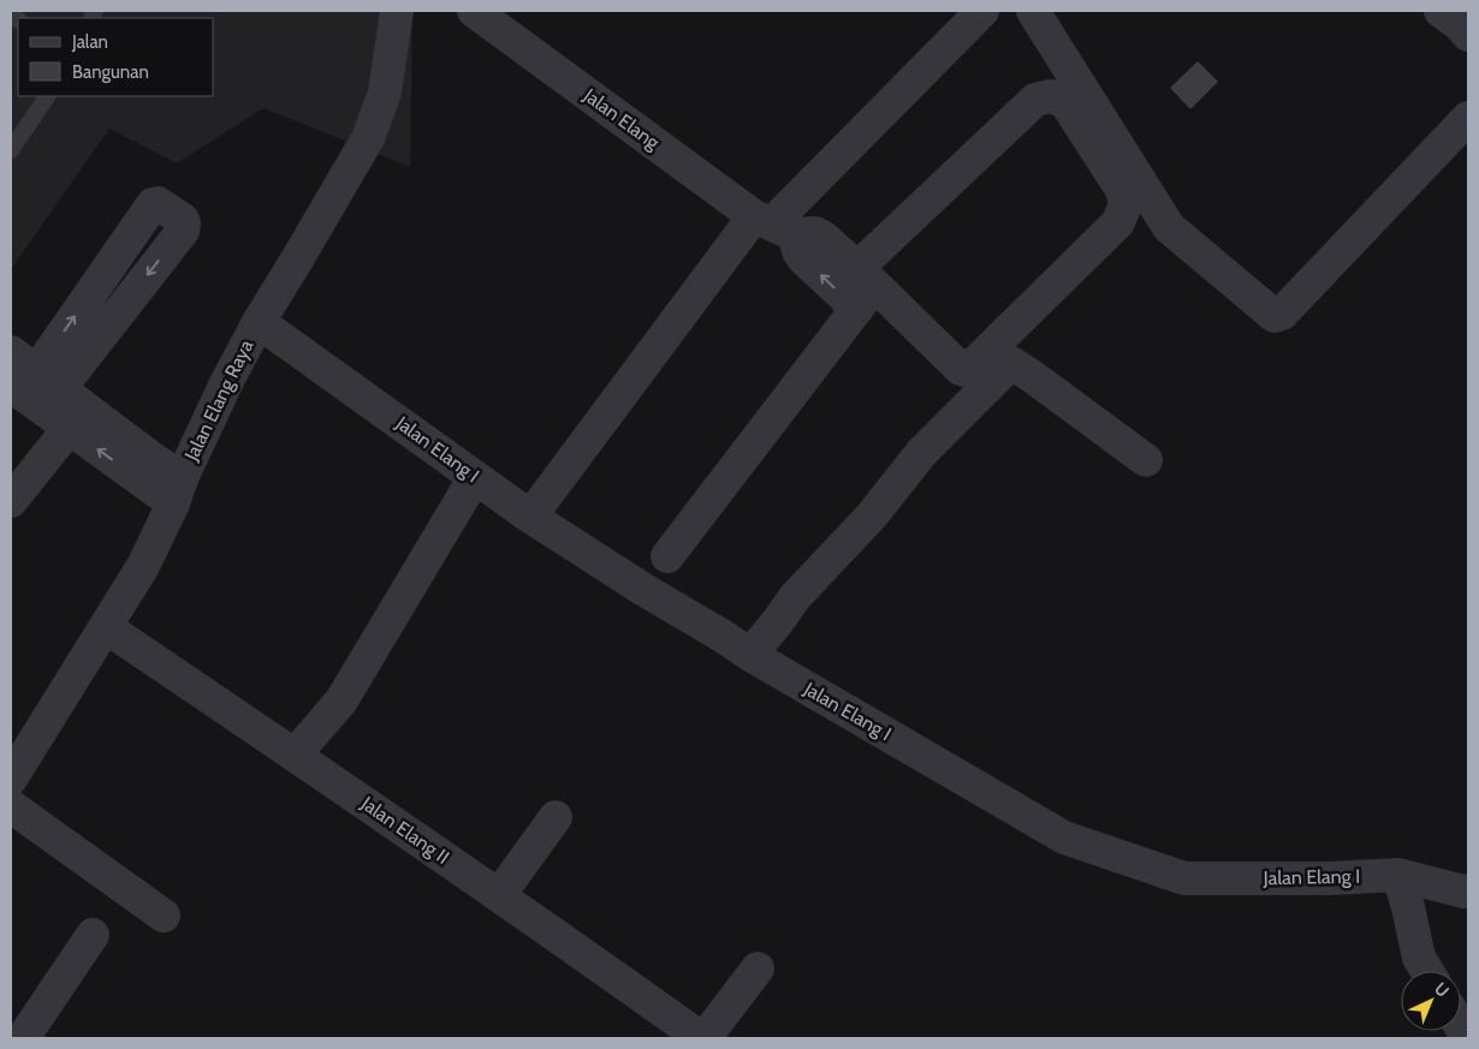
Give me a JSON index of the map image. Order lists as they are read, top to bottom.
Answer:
{
  "streets": {
    "street": [
      "Jalan Elang",
      "Jalan Elang Raya",
      "Jalan Elang I",
      "Jalan Elang II"
    ]
  },
  "crossings": [
    ["Jalan Elang Raya", "Jalan Elang I"],
    ["Jalan Elang Raya", "Jalan Elang II"]
  ],
  "legend": ["Jalan", "Bangunan"],
  "north": "top right"
}
